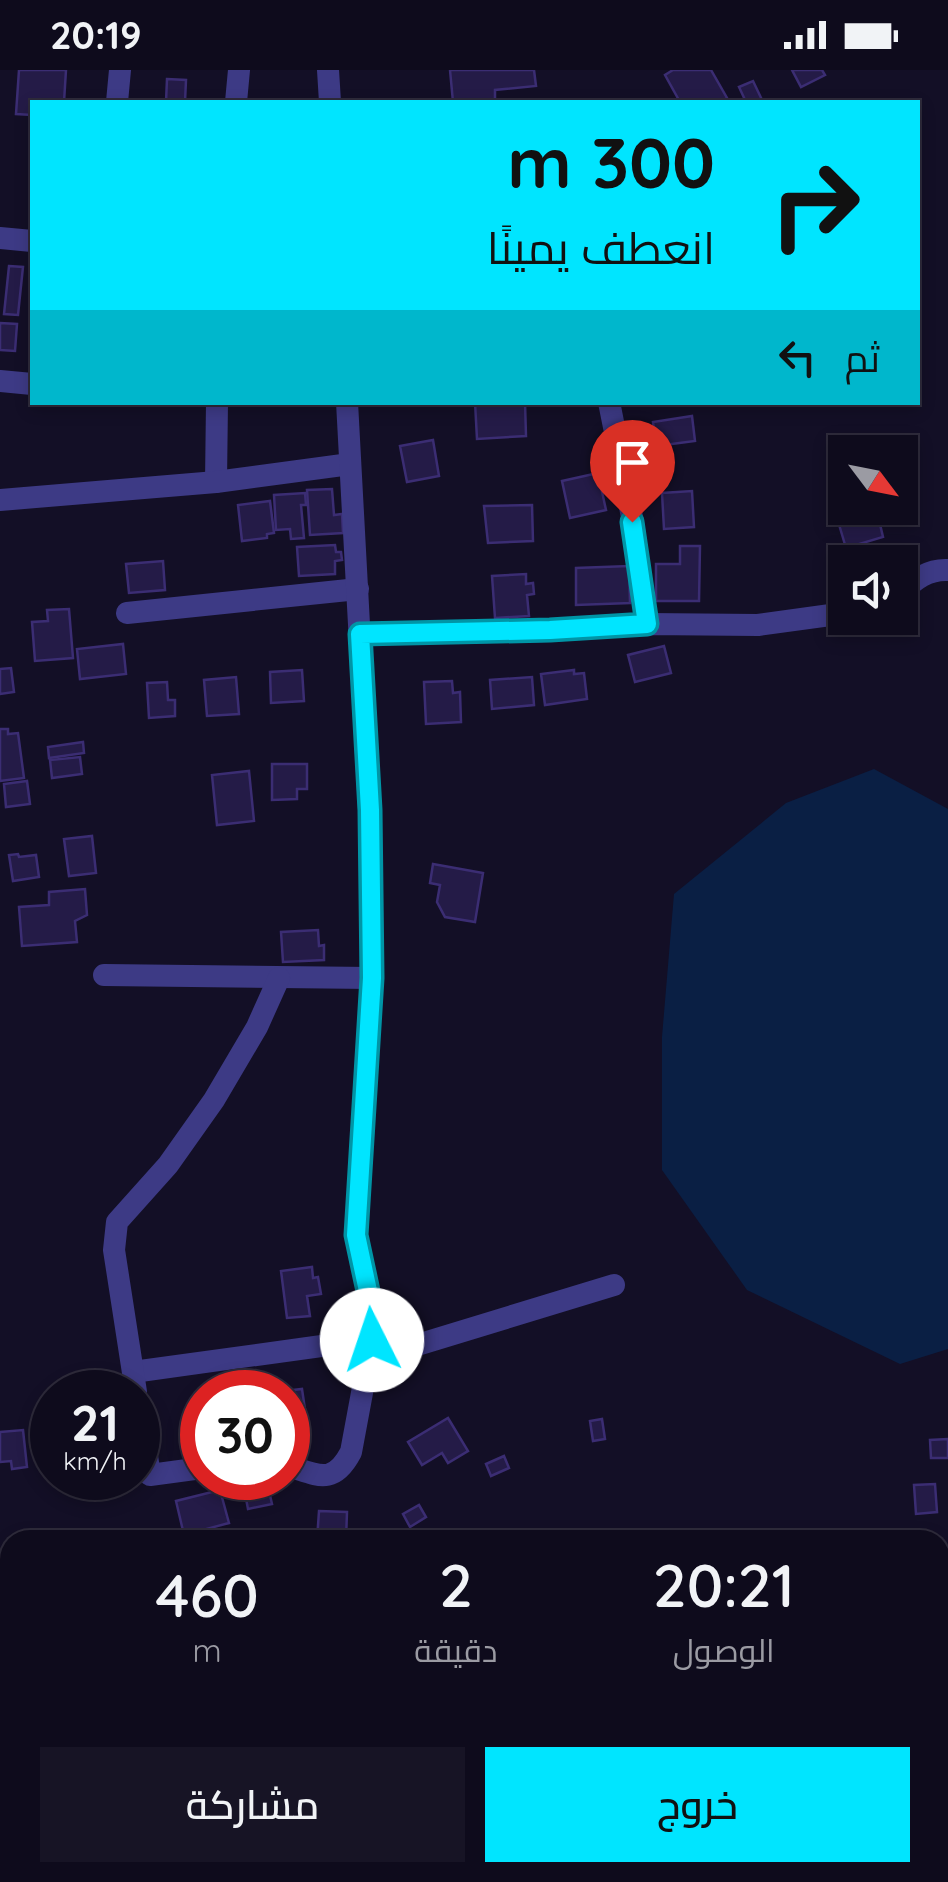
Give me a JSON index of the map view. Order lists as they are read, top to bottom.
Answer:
{
  "north": "bottom right",
  "page": {
    "status": "20:19",
    "turn": ["300 m", "انعطف يمينًا"],
    "then": "ثم",
    "speed": "21 km/h",
    "limit": "30",
    "eta": [
      "20:21",
      "الوصول",
      "2",
      "دقيقة",
      "460",
      "m"
    ],
    "buttons": ["خروج", "مشاركة"]
  }
}
